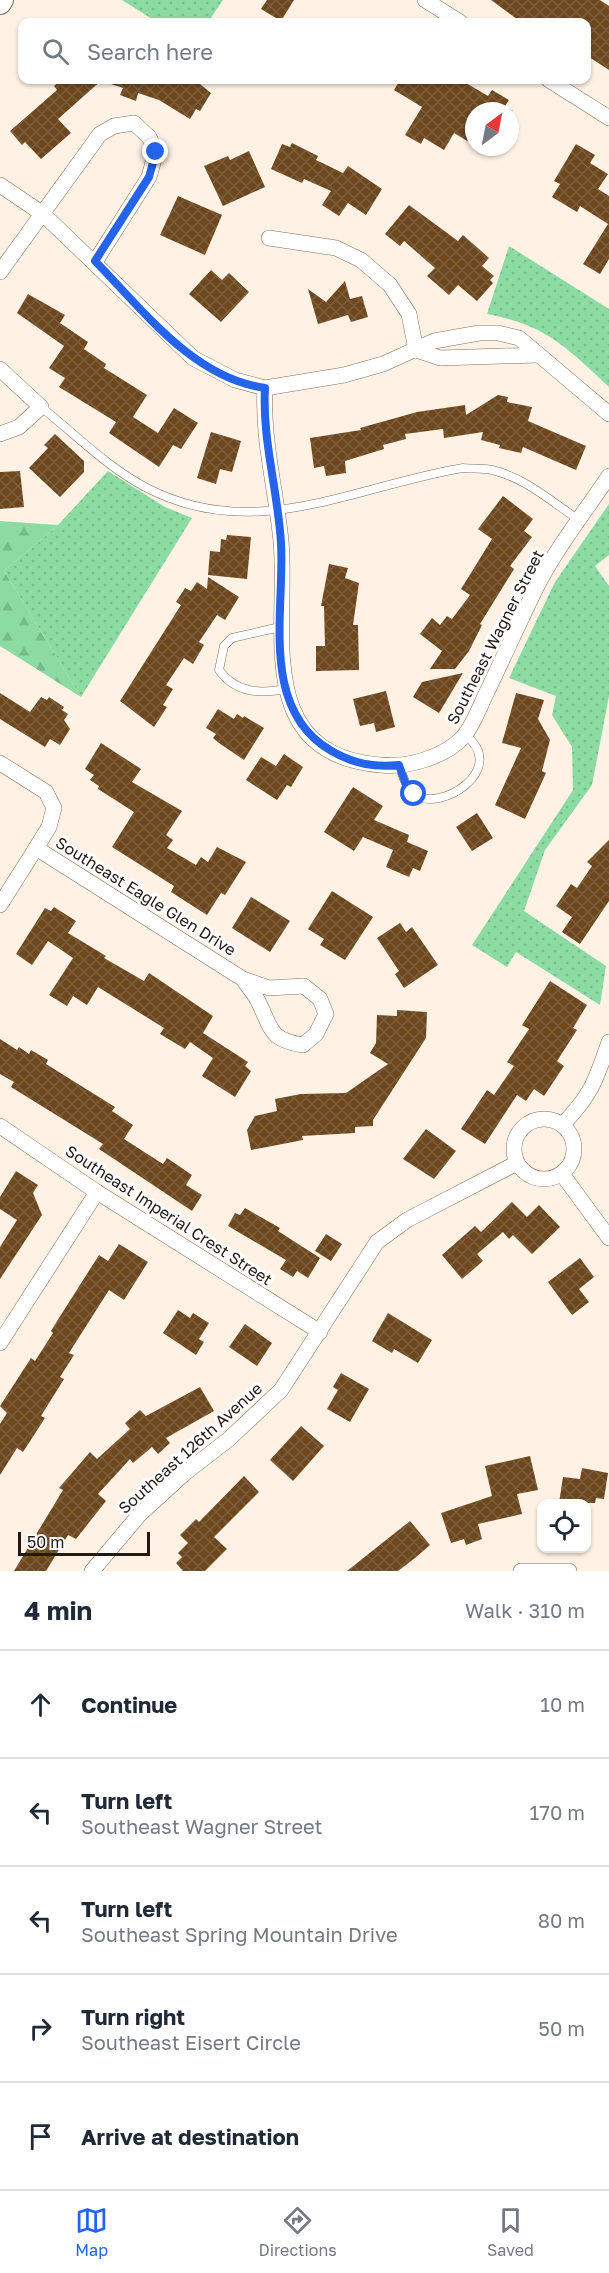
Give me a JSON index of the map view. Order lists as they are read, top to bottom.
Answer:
{
  "streets": {
    "street": [
      "Southeast Wagner Street",
      "Southeast Eagle Glen Drive",
      "Southeast Imperial Crest Street",
      "Southeast 126th Avenue"
    ]
  },
  "crossings": [
    ["Southeast Imperial Crest Street", "Southeast 126th Avenue"]
  ],
  "scale_bar": "50 m",
  "north": "top right",
  "page": {
    "search": "Search here",
    "scale": "50 m",
    "heading": ["4 min", "Walk · 310 m"],
    "list": [
      ["Continue", "10 m"],
      ["Turn left", "Southeast Wagner Street", "170 m"],
      ["Turn left", "Southeast Spring Mountain Drive", "80 m"],
      ["Turn right", "Southeast Eisert Circle", "50 m"],
      "Arrive at destination"
    ],
    "nav": ["Map", "Directions", "Saved"]
  }
}
